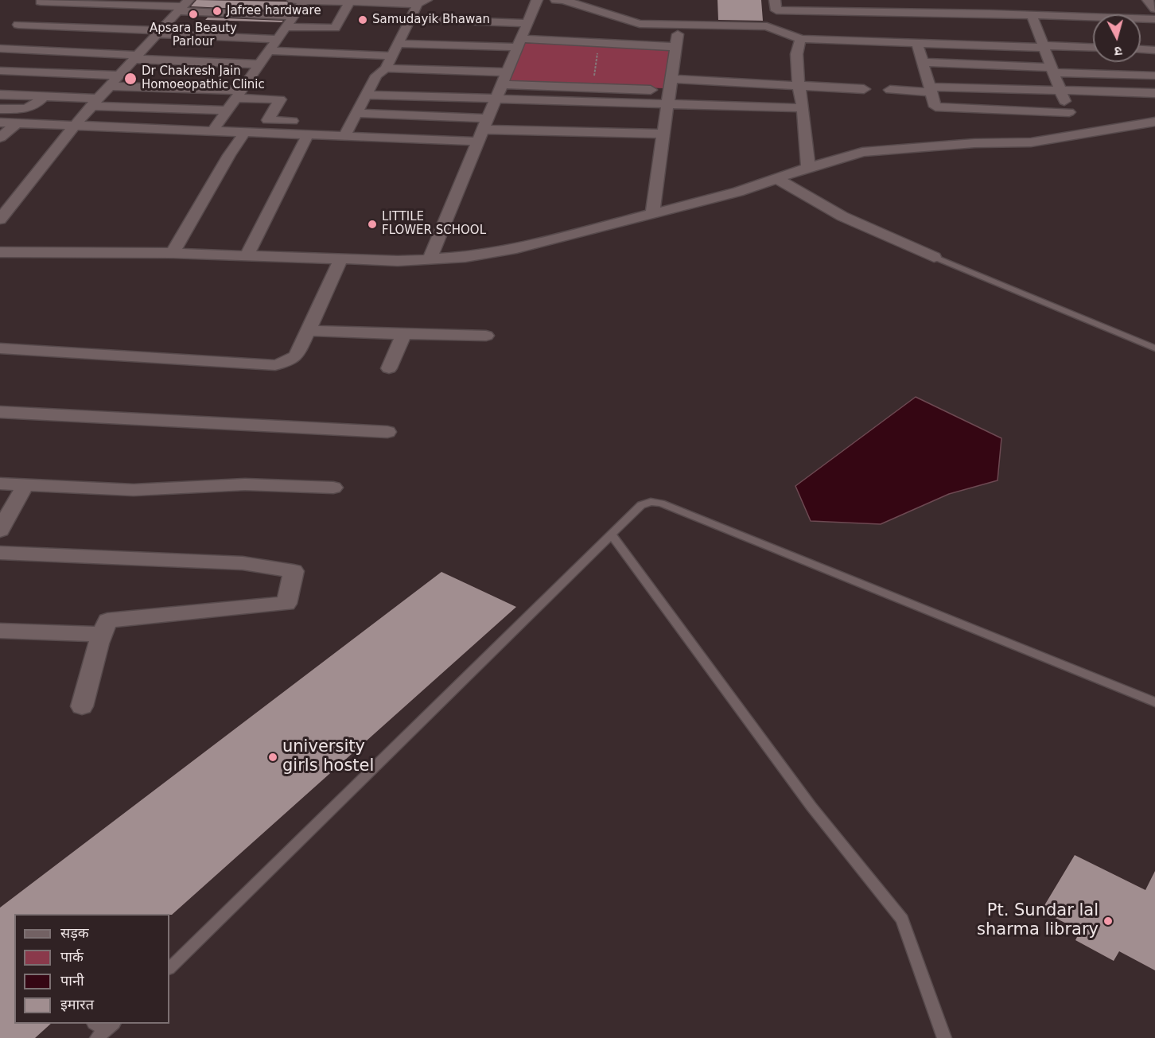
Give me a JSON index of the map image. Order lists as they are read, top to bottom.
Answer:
{
  "places": [
    "Jafree hardware",
    "Apsara Beauty Parlour",
    "Samudayik Bhawan",
    "Dr Chakresh Jain Homoeopathic Clinic",
    "LITTILE FLOWER SCHOOL",
    "university girls hostel",
    "Pt. Sundar lal sharma library"
  ],
  "legend": [
    "सड़क",
    "पार्क",
    "पानी",
    "इमारत"
  ],
  "north": "bottom"
}
